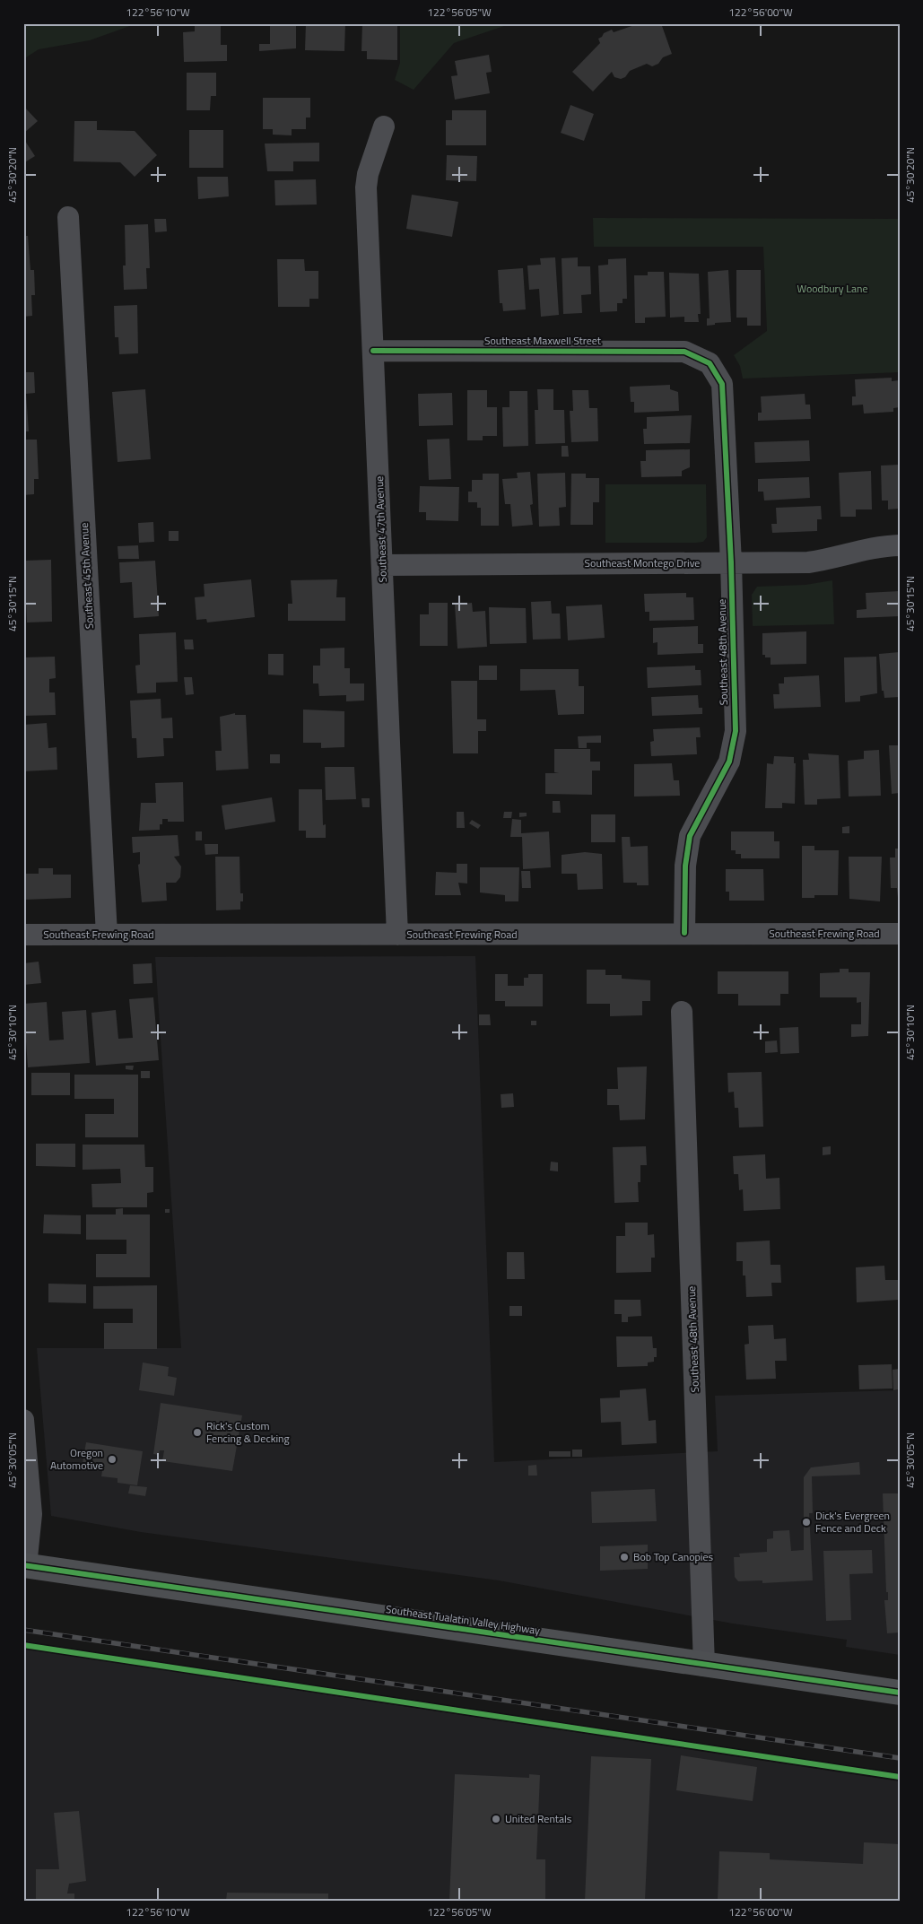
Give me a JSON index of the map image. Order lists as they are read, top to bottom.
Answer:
{
  "streets": {
    "main road": ["Southeast Tualatin Valley Highway"],
    "street": [
      "Southeast Maxwell Street",
      "Southeast 47th Avenue",
      "Southeast Montego Drive",
      "Southeast 45th Avenue",
      "Southeast 48th Avenue",
      "Southeast Frewing Road"
    ]
  },
  "crossings": [
    ["Southeast Maxwell Street", "Southeast 47th Avenue"],
    ["Southeast Maxwell Street", "Southeast 48th Avenue"],
    ["Southeast 47th Avenue", "Southeast Montego Drive"],
    ["Southeast 47th Avenue", "Southeast Frewing Road"],
    ["Southeast Montego Drive", "Southeast 48th Avenue"],
    ["Southeast 45th Avenue", "Southeast Frewing Road"],
    ["Southeast 48th Avenue", "Southeast Frewing Road"],
    ["Southeast 48th Avenue", "Southeast Tualatin Valley Highway"]
  ],
  "parks": ["Woodbury Lane"],
  "places": [
    "Rick's Custom Fencing & Decking",
    "Oregon Automotive",
    "Dick's Evergreen Fence and Deck",
    "Bob Top Canopies",
    "United Rentals"
  ],
  "coordinates": [
    "122°56'10\"W",
    "122°56'05\"W",
    "122°56'00\"W",
    "45°30'20\"N",
    "45°30'15\"N",
    "45°30'10\"N",
    "45°30'05\"N"
  ]
}
